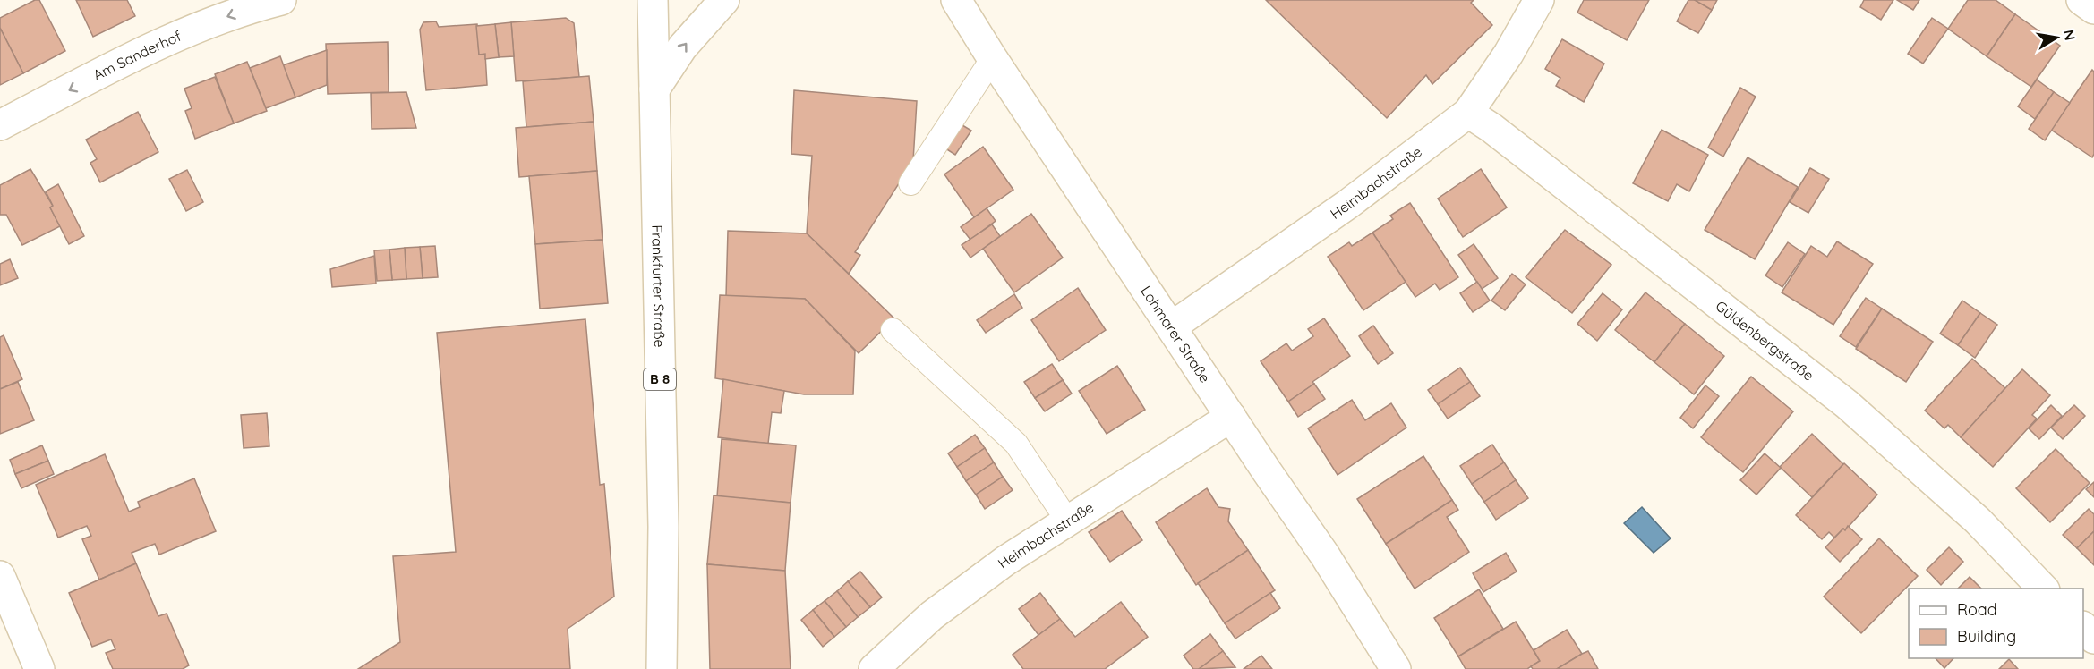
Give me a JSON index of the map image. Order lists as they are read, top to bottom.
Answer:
{
  "streets": {
    "street": [
      "Am Sanderhof",
      "Heimbachstraße",
      "Frankfurter Straße",
      "Lohmarer Straße",
      "Güldenbergstraße",
      "B 8"
    ]
  },
  "crossings": [
    ["Heimbachstraße", "Lohmarer Straße"],
    ["Heimbachstraße", "Güldenbergstraße"]
  ],
  "one_way": ["Am Sanderhof"],
  "legend": ["Road", "Building"],
  "north": "right"
}
